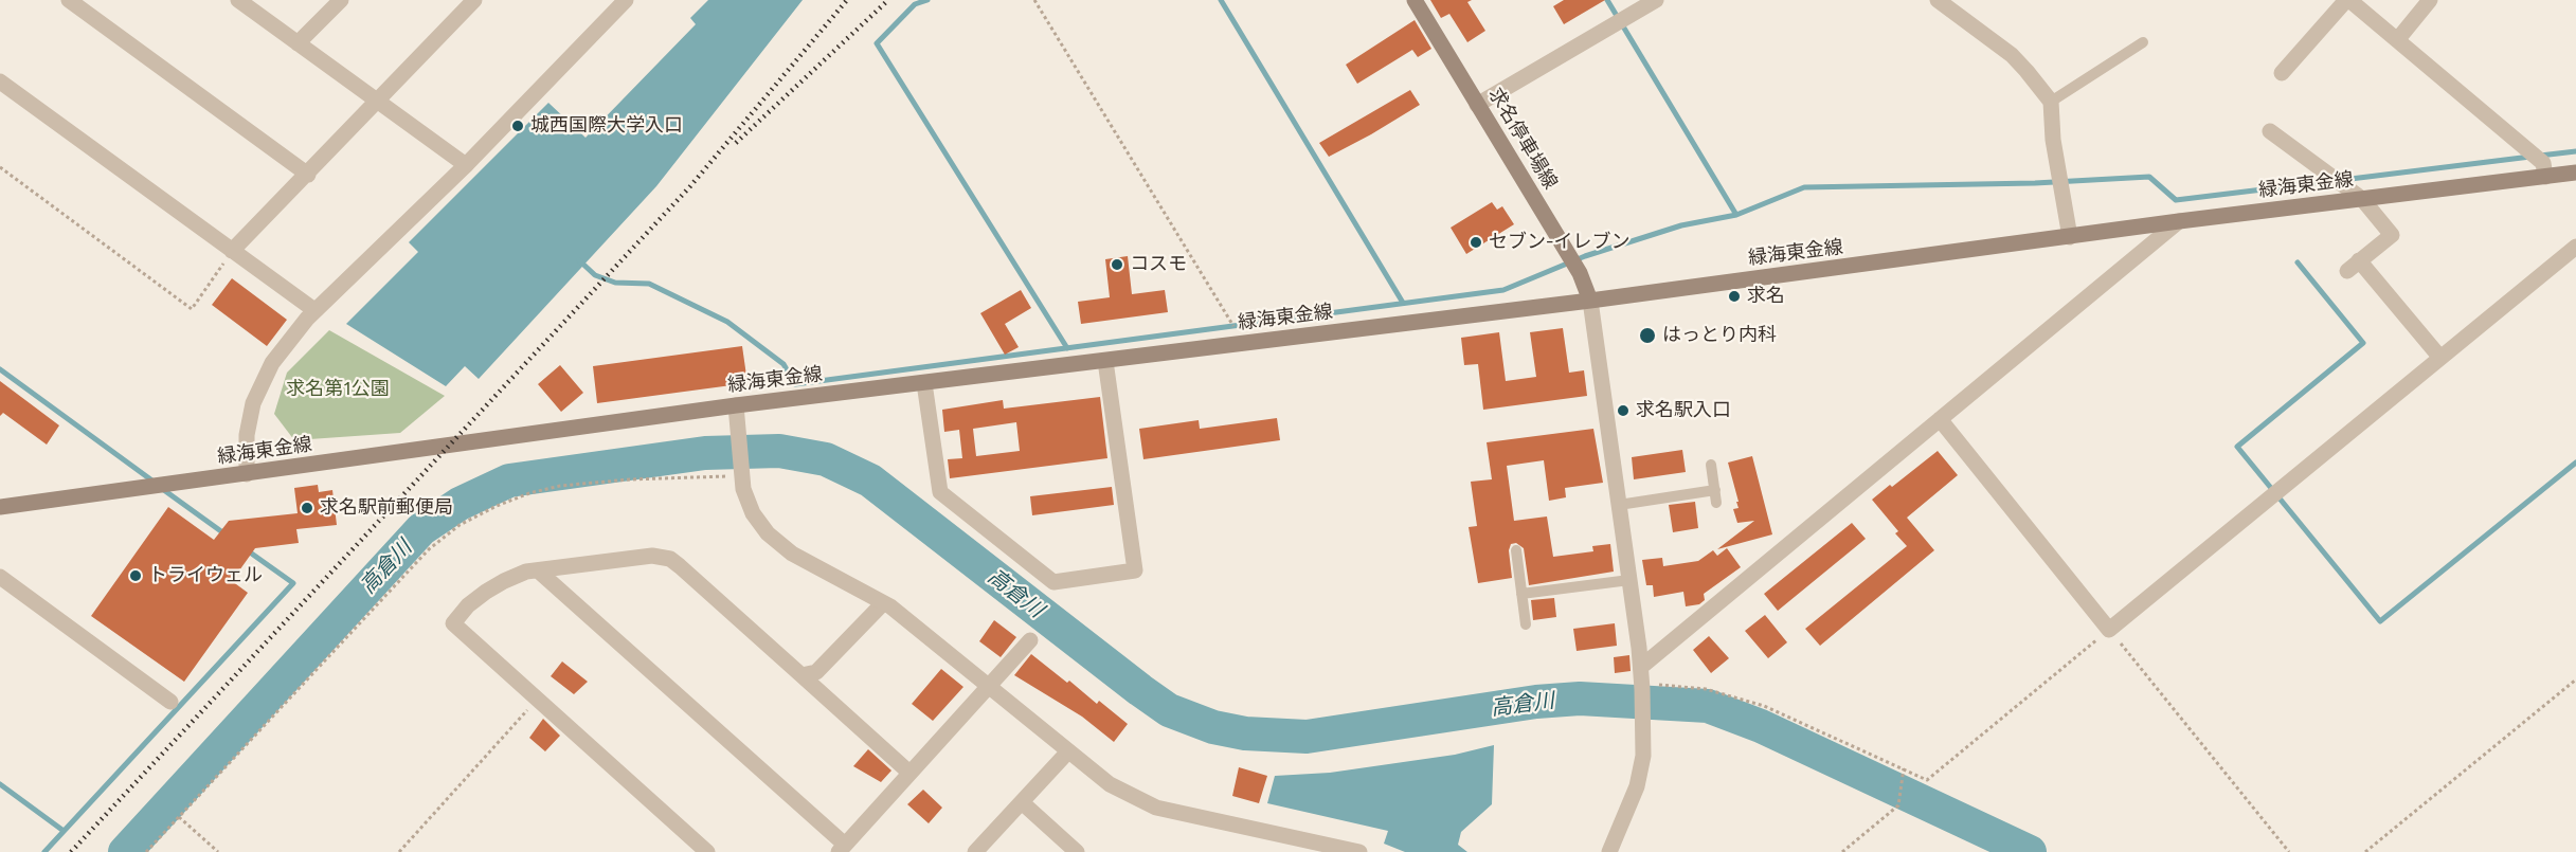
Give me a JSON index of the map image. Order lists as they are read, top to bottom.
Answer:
{
  "streets": {
    "main road": ["求名停車場線", "緑海東金線"]
  },
  "crossings": [
    ["求名停車場線", "緑海東金線"]
  ],
  "water": ["高倉川"],
  "parks": ["求名第1公園"],
  "places": [
    "城西国際大学入口",
    "セブン-イレブン",
    "コスモ",
    "求名",
    "はっとり内科",
    "求名駅入口",
    "求名駅前郵便局",
    "トライウェル"
  ]
}
